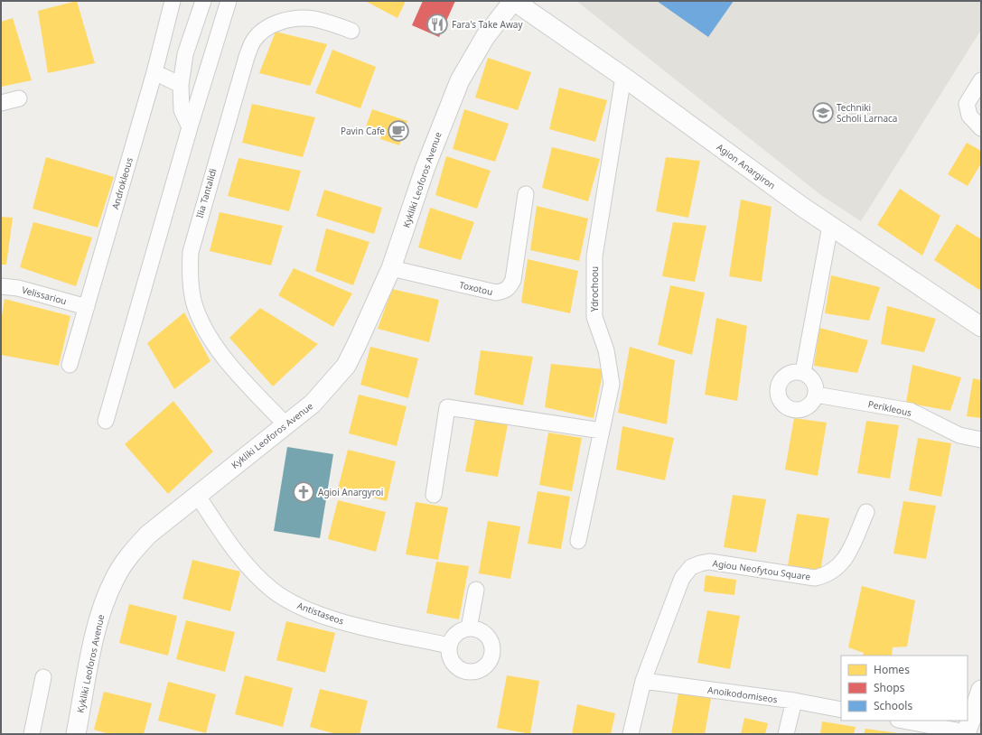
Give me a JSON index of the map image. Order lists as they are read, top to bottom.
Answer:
{
  "streets": {
    "street": [
      "Agion Anargiron",
      "Kykliki Leoforos Avenue",
      "Androkleous",
      "Ilia Tantalidi",
      "Toxotou",
      "Ydrochoou",
      "Velissariou",
      "Perikleous",
      "Agiou Neofytou Square",
      "Antistaseos",
      "Anoikodomiseos"
    ]
  },
  "crossings": [
    ["Agion Anargiron", "Kykliki Leoforos Avenue"],
    ["Agion Anargiron", "Ydrochoou"],
    ["Kykliki Leoforos Avenue", "Ilia Tantalidi"],
    ["Kykliki Leoforos Avenue", "Toxotou"],
    ["Kykliki Leoforos Avenue", "Antistaseos"],
    ["Androkleous", "Velissariou"],
    ["Agiou Neofytou Square", "Anoikodomiseos"]
  ],
  "places": {
    "restaurant": ["Fara's Take Away"],
    "school or university": ["Techniki Scholi Larnaca"],
    "cafe": ["Pavin Cafe"],
    "church": ["Agioi Anargyroi"]
  },
  "legend": ["Homes", "Shops", "Schools"]
}
